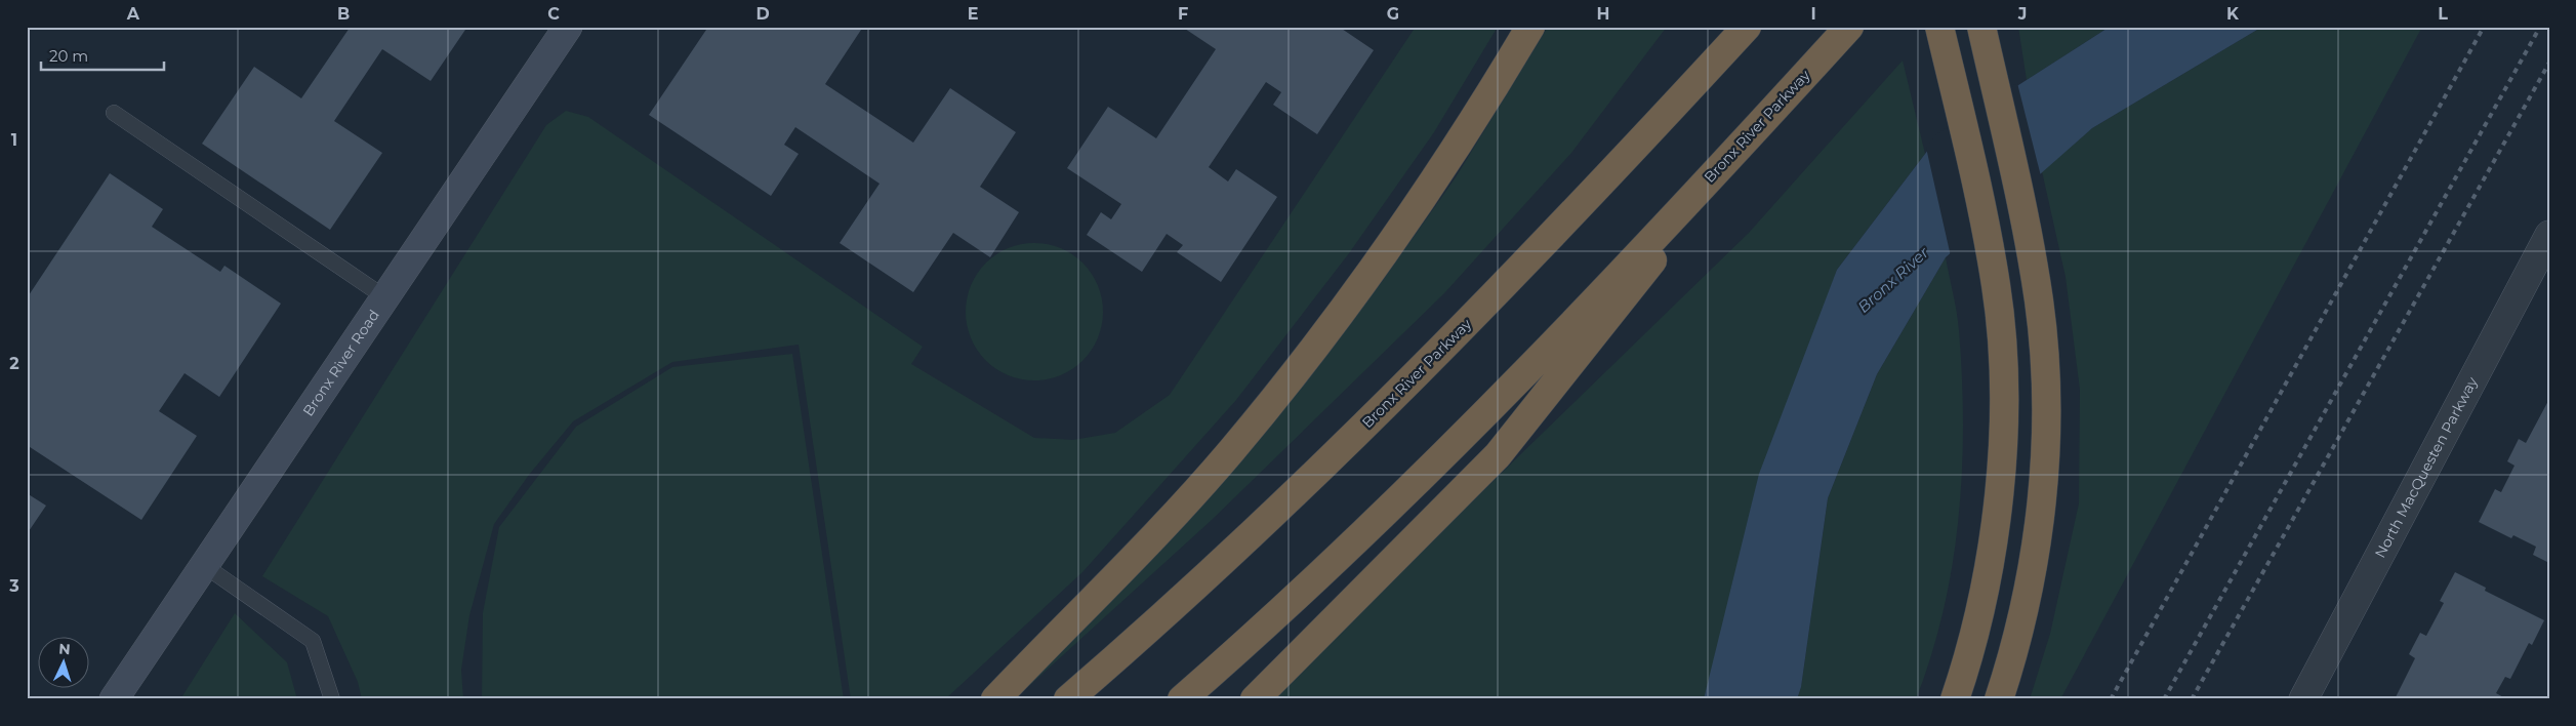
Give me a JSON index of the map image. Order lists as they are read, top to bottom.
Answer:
{
  "streets": {
    "highway": ["Bronx River Parkway"],
    "street": ["Bronx River Road", "North MacQuesten Parkway"]
  },
  "water": ["Bronx River"],
  "scale_bar": "20 m",
  "north": "top",
  "grid": {
    "columns": [
      "A",
      "B",
      "C",
      "D",
      "E",
      "F",
      "G",
      "H",
      "I",
      "J",
      "K",
      "L"
    ],
    "rows": ["1", "2", "3"]
  }
}
